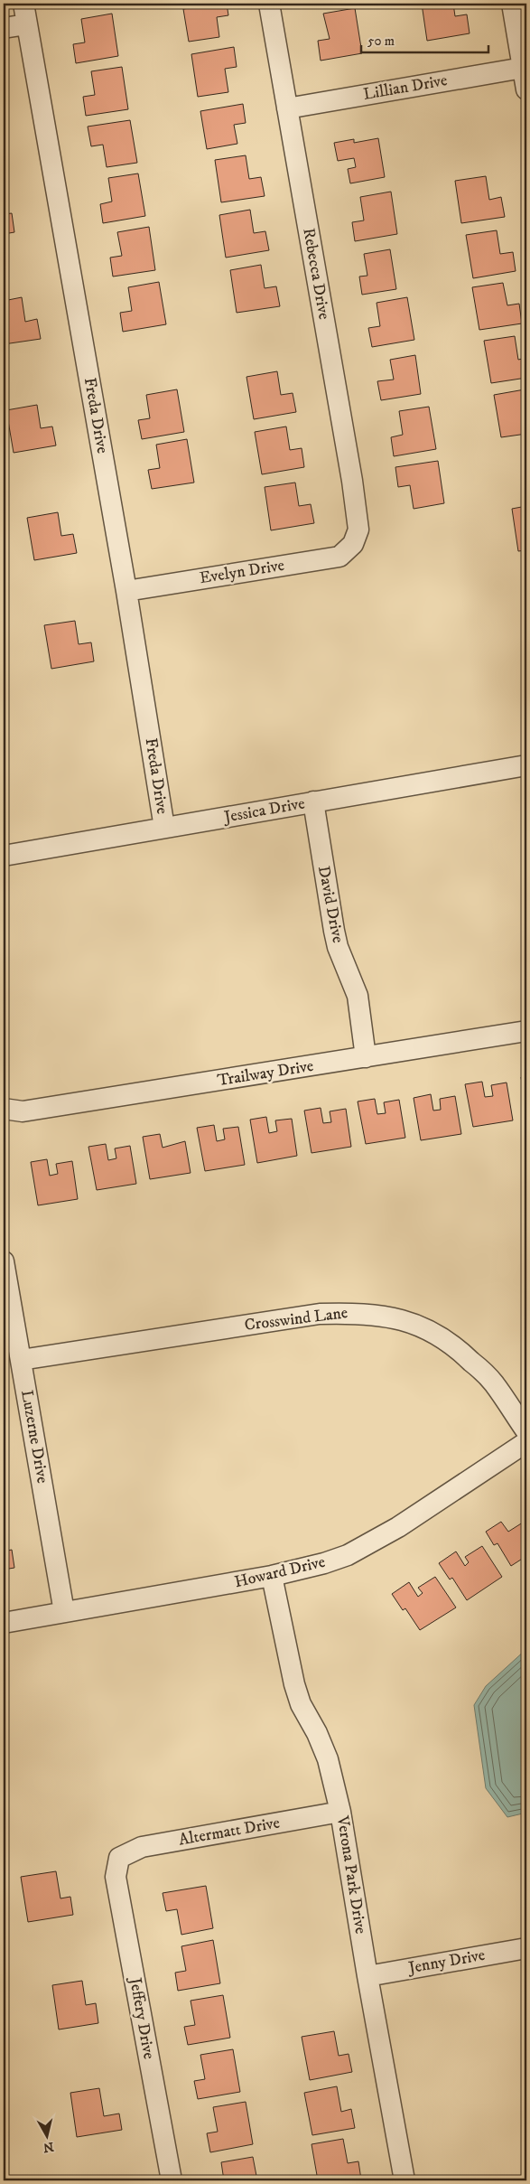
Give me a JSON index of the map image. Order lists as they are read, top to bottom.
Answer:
{
  "streets": {
    "street": [
      "Lillian Drive",
      "Rebecca Drive",
      "Freda Drive",
      "Evelyn Drive",
      "Jessica Drive",
      "David Drive",
      "Trailway Drive",
      "Crosswind Lane",
      "Luzerne Drive",
      "Howard Drive",
      "Altermatt Drive",
      "Verona Park Drive",
      "Jenny Drive",
      "Jeffery Drive"
    ]
  },
  "crossings": [
    ["Lillian Drive", "Rebecca Drive"],
    ["Rebecca Drive", "Evelyn Drive"],
    ["Freda Drive", "Evelyn Drive"],
    ["Freda Drive", "Jessica Drive"],
    ["Jessica Drive", "David Drive"],
    ["David Drive", "Trailway Drive"],
    ["Crosswind Lane", "Luzerne Drive"],
    ["Luzerne Drive", "Howard Drive"],
    ["Howard Drive", "Verona Park Drive"],
    ["Altermatt Drive", "Verona Park Drive"],
    ["Altermatt Drive", "Jeffery Drive"],
    ["Verona Park Drive", "Jenny Drive"]
  ],
  "scale_bar": "50 m",
  "north": "bottom"
}
